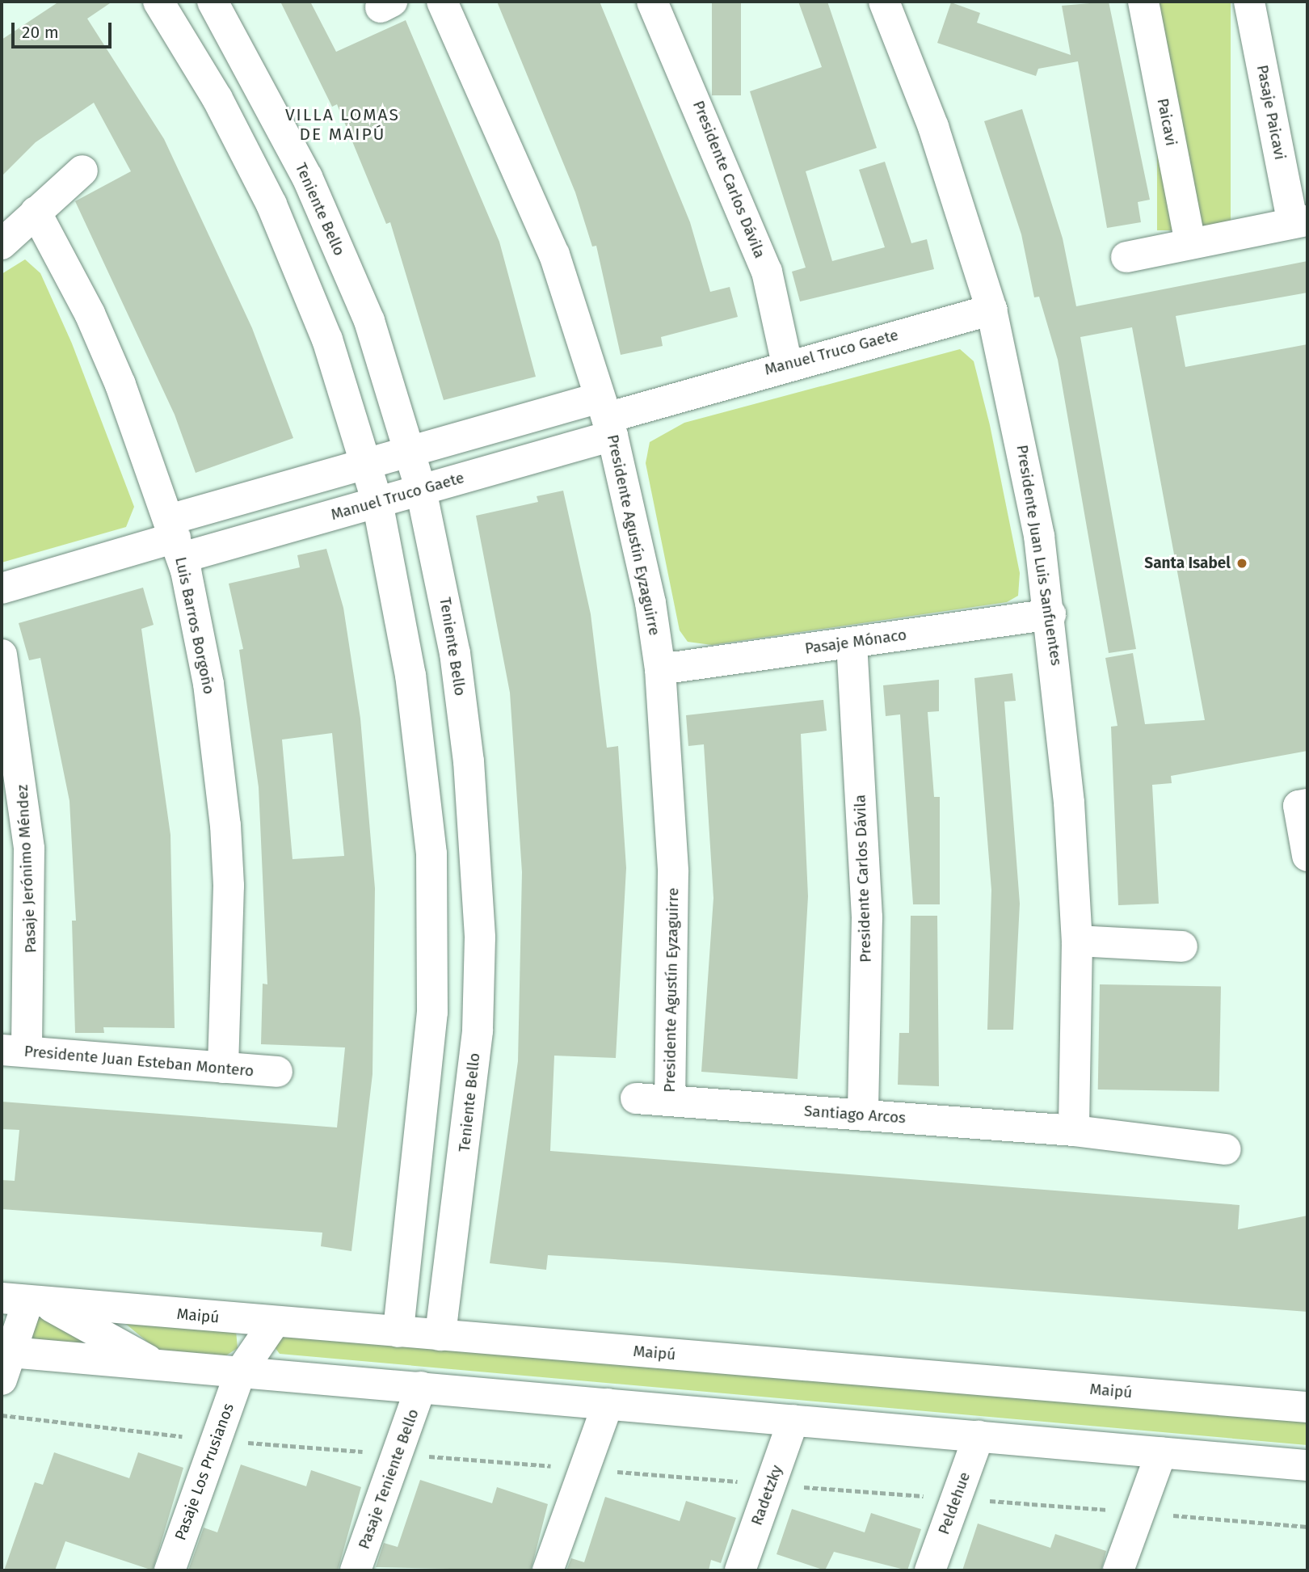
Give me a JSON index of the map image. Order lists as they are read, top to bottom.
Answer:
{
  "streets": {
    "street": [
      "Pasaje Paicavi",
      "Paicavi",
      "Presidente Carlos Dávila",
      "Teniente Bello",
      "Manuel Truco Gaete",
      "Presidente Agustín Eyzaguirre",
      "Presidente Juan Luis Sanfuentes",
      "Luis Barros Borgoño",
      "Pasaje Mónaco",
      "Pasaje Jerónimo Méndez",
      "Presidente Juan Esteban Montero",
      "Santiago Arcos",
      "Maipú",
      "Pasaje Los Prusianos",
      "Pasaje Teniente Bello",
      "Radetzky",
      "Peldehue"
    ]
  },
  "crossings": [
    ["Pasaje Paicavi", "Paicavi"],
    ["Presidente Carlos Dávila", "Manuel Truco Gaete"],
    ["Presidente Carlos Dávila", "Pasaje Mónaco"],
    ["Presidente Carlos Dávila", "Santiago Arcos"],
    ["Teniente Bello", "Manuel Truco Gaete"],
    ["Teniente Bello", "Maipú"],
    ["Manuel Truco Gaete", "Presidente Agustín Eyzaguirre"],
    ["Manuel Truco Gaete", "Presidente Juan Luis Sanfuentes"],
    ["Manuel Truco Gaete", "Luis Barros Borgoño"],
    ["Presidente Agustín Eyzaguirre", "Pasaje Mónaco"],
    ["Presidente Agustín Eyzaguirre", "Santiago Arcos"],
    ["Presidente Juan Luis Sanfuentes", "Pasaje Mónaco"],
    ["Presidente Juan Luis Sanfuentes", "Santiago Arcos"],
    ["Luis Barros Borgoño", "Presidente Juan Esteban Montero"],
    ["Pasaje Jerónimo Méndez", "Presidente Juan Esteban Montero"],
    ["Maipú", "Pasaje Los Prusianos"]
  ],
  "districts": ["VILLA LOMAS DE MAIPÚ"],
  "places": ["Santa Isabel"],
  "scale_bar": "20 m"
}
